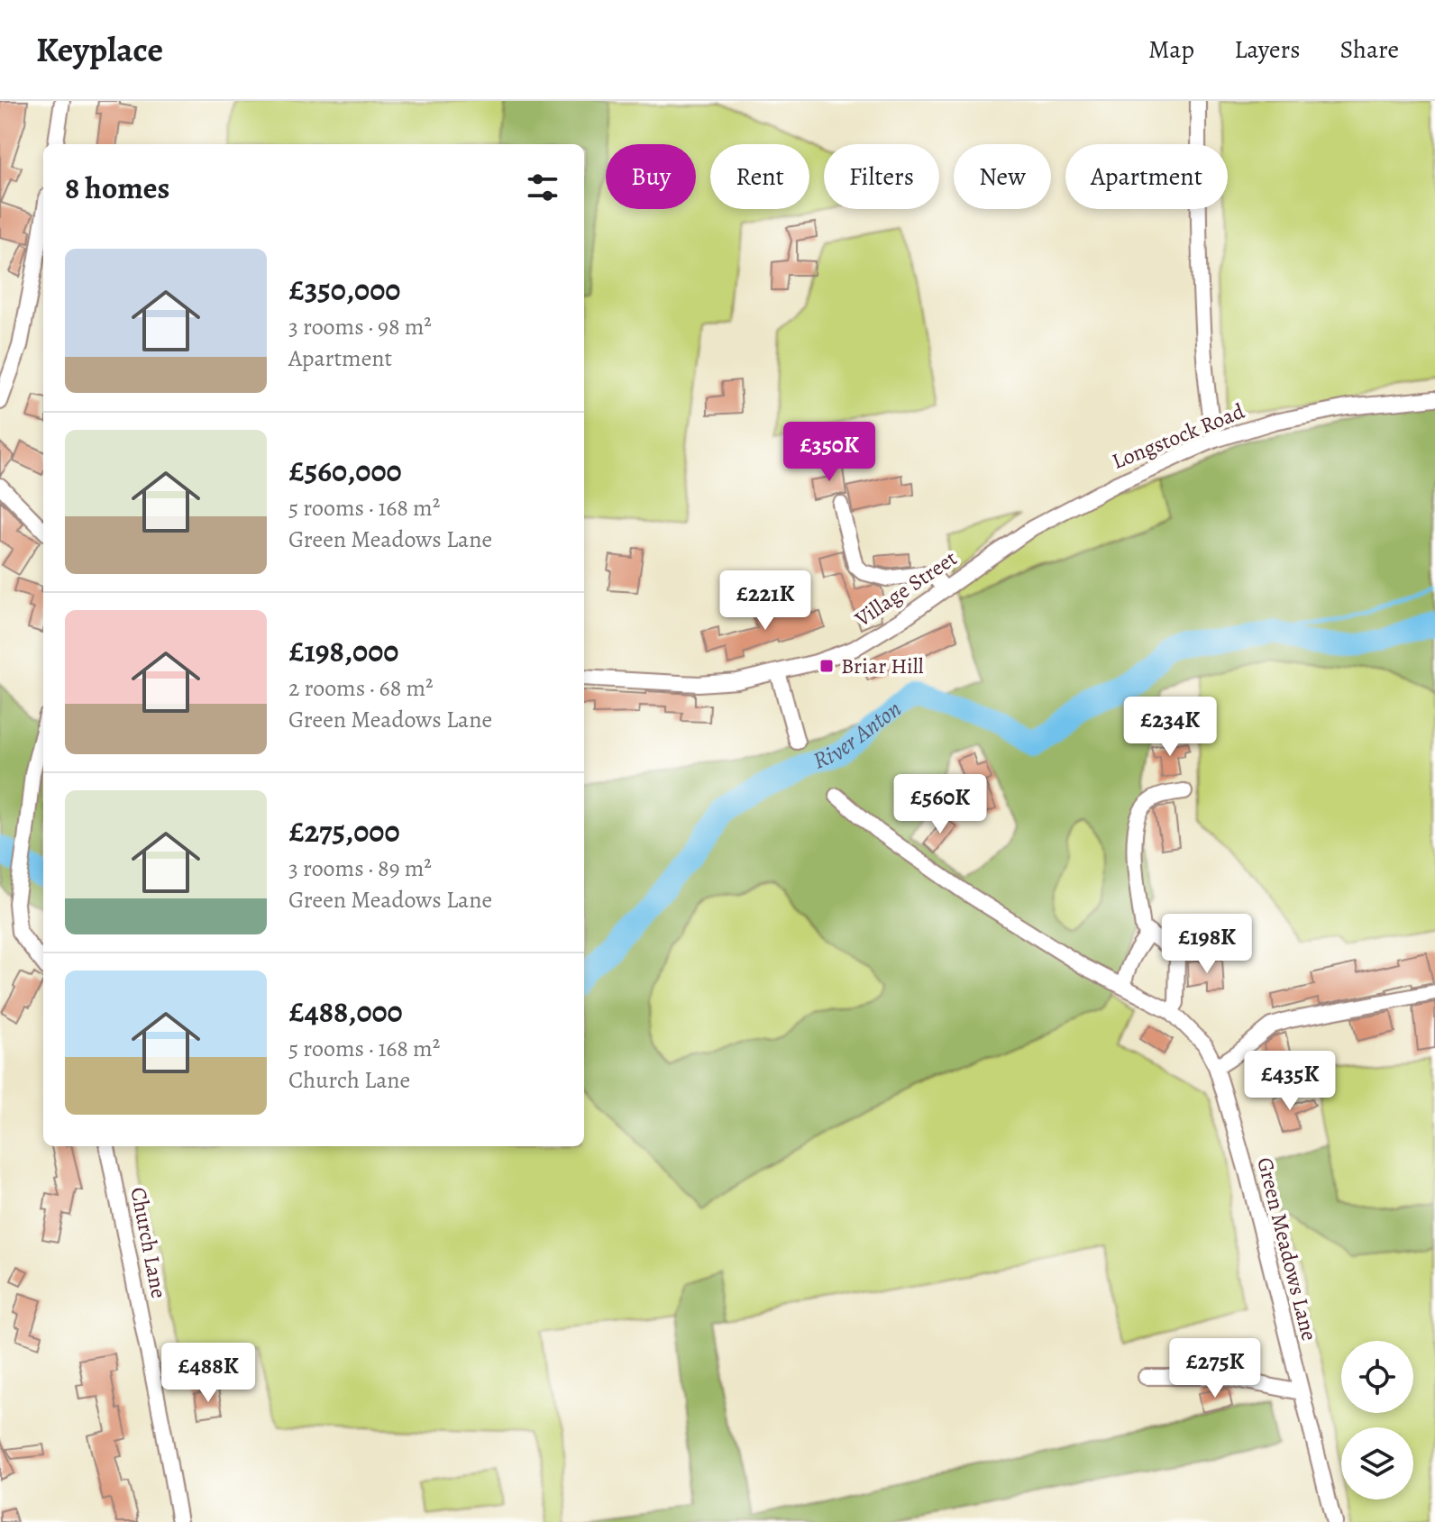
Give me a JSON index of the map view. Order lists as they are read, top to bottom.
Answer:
{
  "streets": {
    "street": [
      "Longstock Road",
      "Village Street",
      "Church Lane",
      "Green Meadows Lane"
    ]
  },
  "crossings": [
    ["Longstock Road", "Village Street"]
  ],
  "water": ["River Anton"],
  "places": {
    "transit": ["Briar Hill"]
  },
  "page": {
    "header": "Keyplace",
    "nav": ["Map", "Layers", "Share"],
    "chip": [
      "Buy",
      "Rent",
      "Filters",
      "New",
      "Apartment"
    ],
    "heading": "8 homes",
    "list": [
      {
        "name": "£350,000",
        "note": "3 rooms · 98 m² · Apartment"
      },
      {
        "name": "£560,000",
        "note": "5 rooms · 168 m² · Green Meadows Lane"
      },
      {
        "name": "£198,000",
        "note": "2 rooms · 68 m² · Green Meadows Lane"
      },
      {
        "name": "£275,000",
        "note": "3 rooms · 89 m² · Green Meadows Lane"
      },
      {
        "name": "£488,000",
        "note": "5 rooms · 168 m² · Church Lane"
      }
    ],
    "price": [
      "£350K",
      "£221K",
      "£234K",
      "£560K",
      "£198K",
      "£435K",
      "£275K",
      "£488K"
    ]
  }
}
